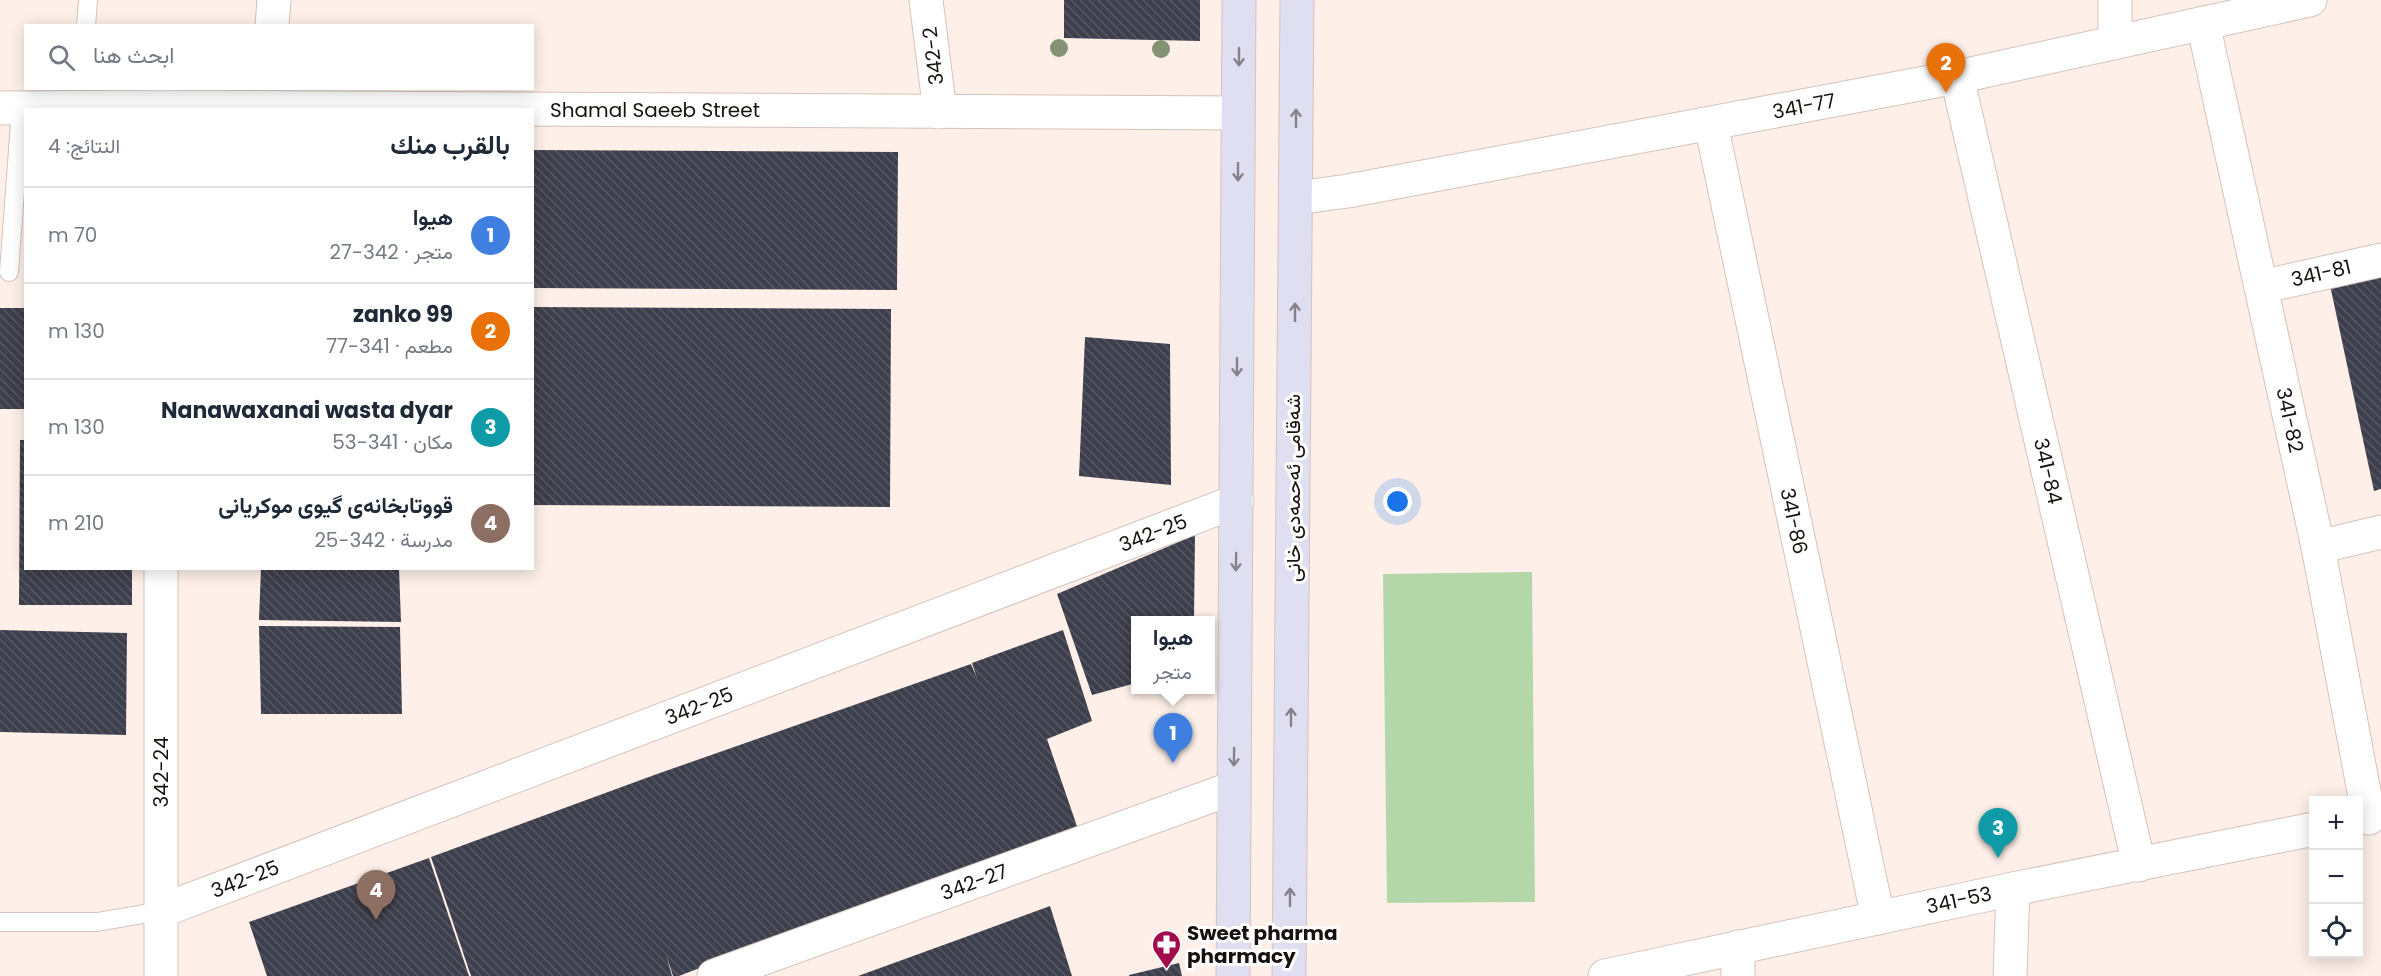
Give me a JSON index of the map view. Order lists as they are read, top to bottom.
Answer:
{
  "streets": {
    "main road": ["شەقامی ئەحمەدی خانی"],
    "street": [
      "342-2",
      "341-77",
      "Shamal Saeeb Street",
      "341-81",
      "341-82",
      "341-84",
      "341-86",
      "342-25",
      "342-24",
      "342-27",
      "341-53"
    ]
  },
  "crossings": [
    ["342-2", "Shamal Saeeb Street"],
    ["341-77", "341-82"],
    ["341-77", "341-84"],
    ["341-77", "شەقامی ئەحمەدی خانی"],
    ["341-77", "341-86"],
    ["341-81", "341-82"],
    ["341-84", "341-53"],
    ["341-86", "341-53"],
    ["342-25", "342-24"]
  ],
  "places": {
    "pharmacy": ["Sweet pharma pharmacy"]
  },
  "page": {
    "search": "ابحث هنا",
    "pins": [
      "2",
      "1",
      "3",
      "4"
    ],
    "heading": ["بالقرب منك", "النتائج: 4"],
    "list": [
      {
        "mark": "1",
        "name": "هيوا",
        "note": "متجر · 342-27",
        "value": "70 m"
      },
      {
        "mark": "2",
        "name": "99 zanko",
        "note": "مطعم · 341-77",
        "value": "130 m"
      },
      {
        "mark": "3",
        "name": "Nanawaxanai wasta dyar",
        "note": "مكان · 341-53",
        "value": "130 m"
      },
      {
        "mark": "4",
        "name": "قووتابخانەی گيوی موكريانی",
        "note": "مدرسة · 342-25",
        "value": "210 m"
      }
    ],
    "popup": ["هيوا", "متجر"],
    "map_buttons": ["+", "−"]
  }
}
